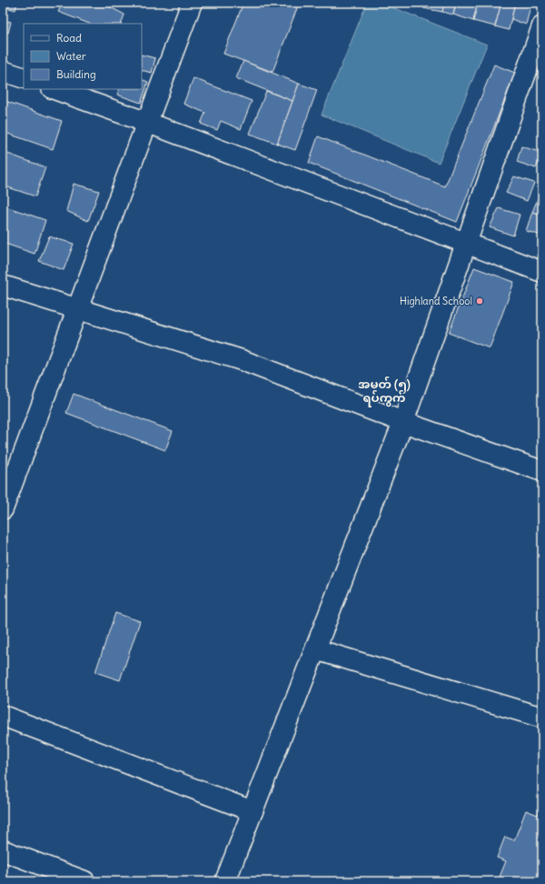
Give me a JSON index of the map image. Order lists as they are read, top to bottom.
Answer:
{
  "districts": ["အမှတ် (၅) ရပ်ကွက်"],
  "places": ["Highland School"],
  "legend": ["Road", "Water", "Building"]
}
